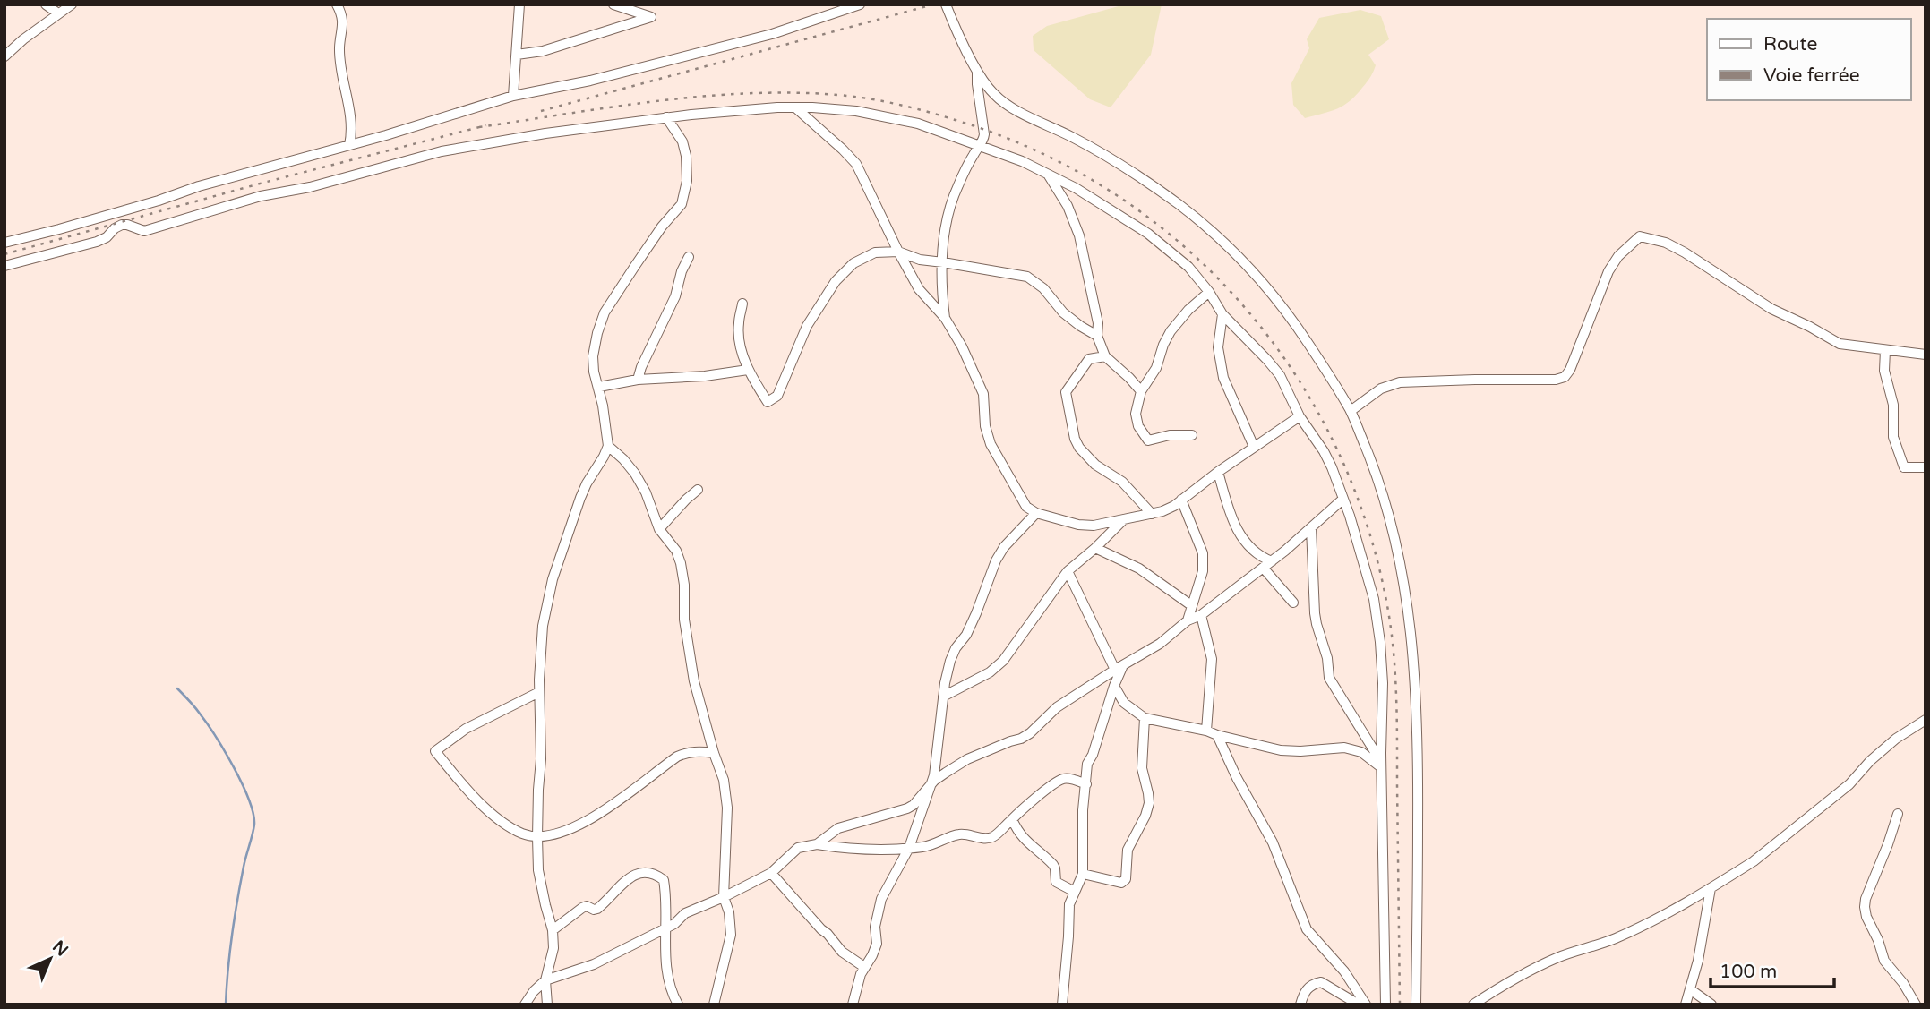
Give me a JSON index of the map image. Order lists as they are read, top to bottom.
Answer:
{
  "legend": ["Route", "Voie ferrée"],
  "scale_bar": "100 m",
  "north": "top right"
}
